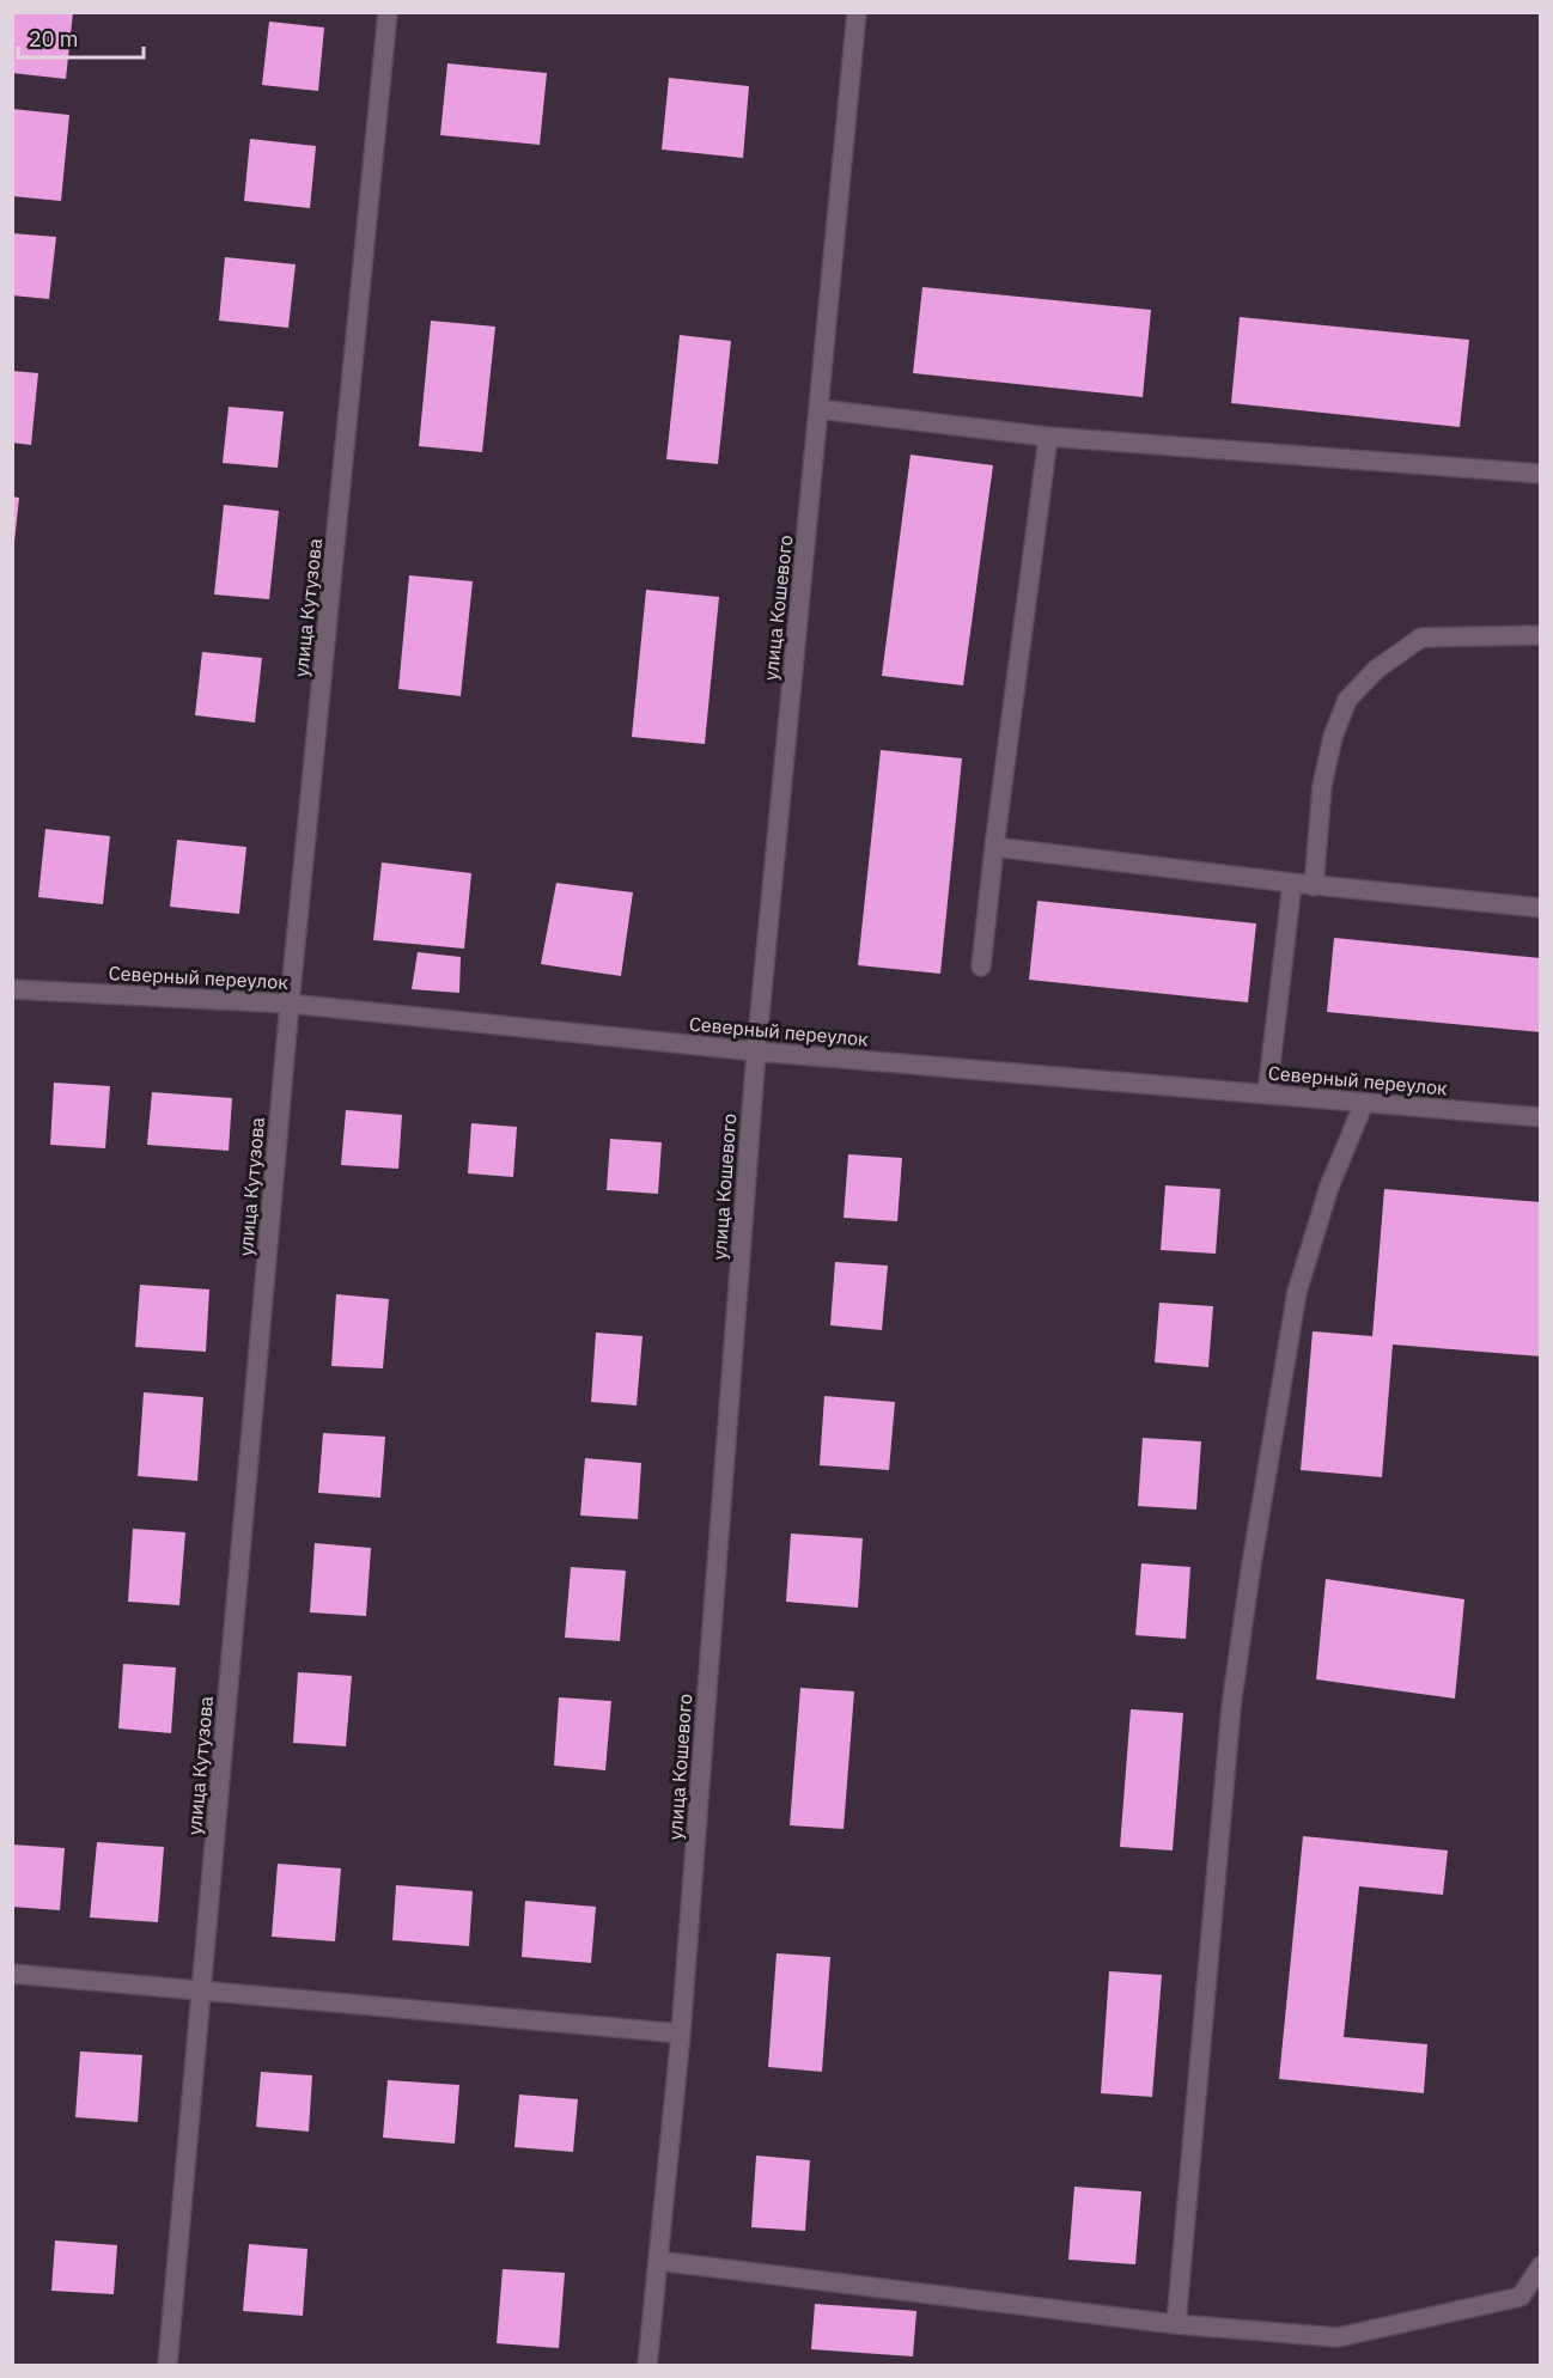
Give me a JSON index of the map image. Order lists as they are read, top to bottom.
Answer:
{
  "streets": {
    "street": ["улица Кутузова", "улица Кошевого", "Северный переулок"]
  },
  "crossings": [
    ["улица Кутузова", "Северный переулок"],
    ["улица Кошевого", "Северный переулок"]
  ],
  "scale_bar": "20 m"
}
